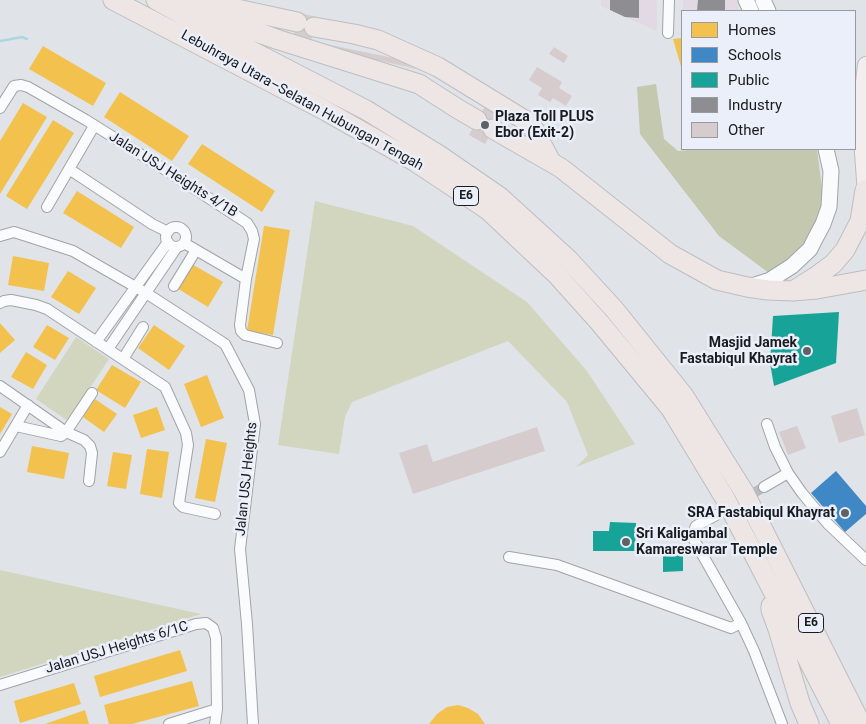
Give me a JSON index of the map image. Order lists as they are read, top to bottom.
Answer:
{
  "streets": {
    "highway": ["Lebuhraya Utara–Selatan Hubungan Tengah", "E6"],
    "street": ["Jalan USJ Heights 4/1B", "Jalan USJ Heights", "Jalan USJ Heights 6/1C"]
  },
  "places": [
    "Plaza Toll PLUS Ebor (Exit-2)",
    "Masjid Jamek Fastabiqul Khayrat",
    "SRA Fastabiqul Khayrat",
    "Sri Kaligambal Kamareswarar Temple"
  ],
  "legend": [
    "Homes",
    "Schools",
    "Public",
    "Industry",
    "Other"
  ]
}
